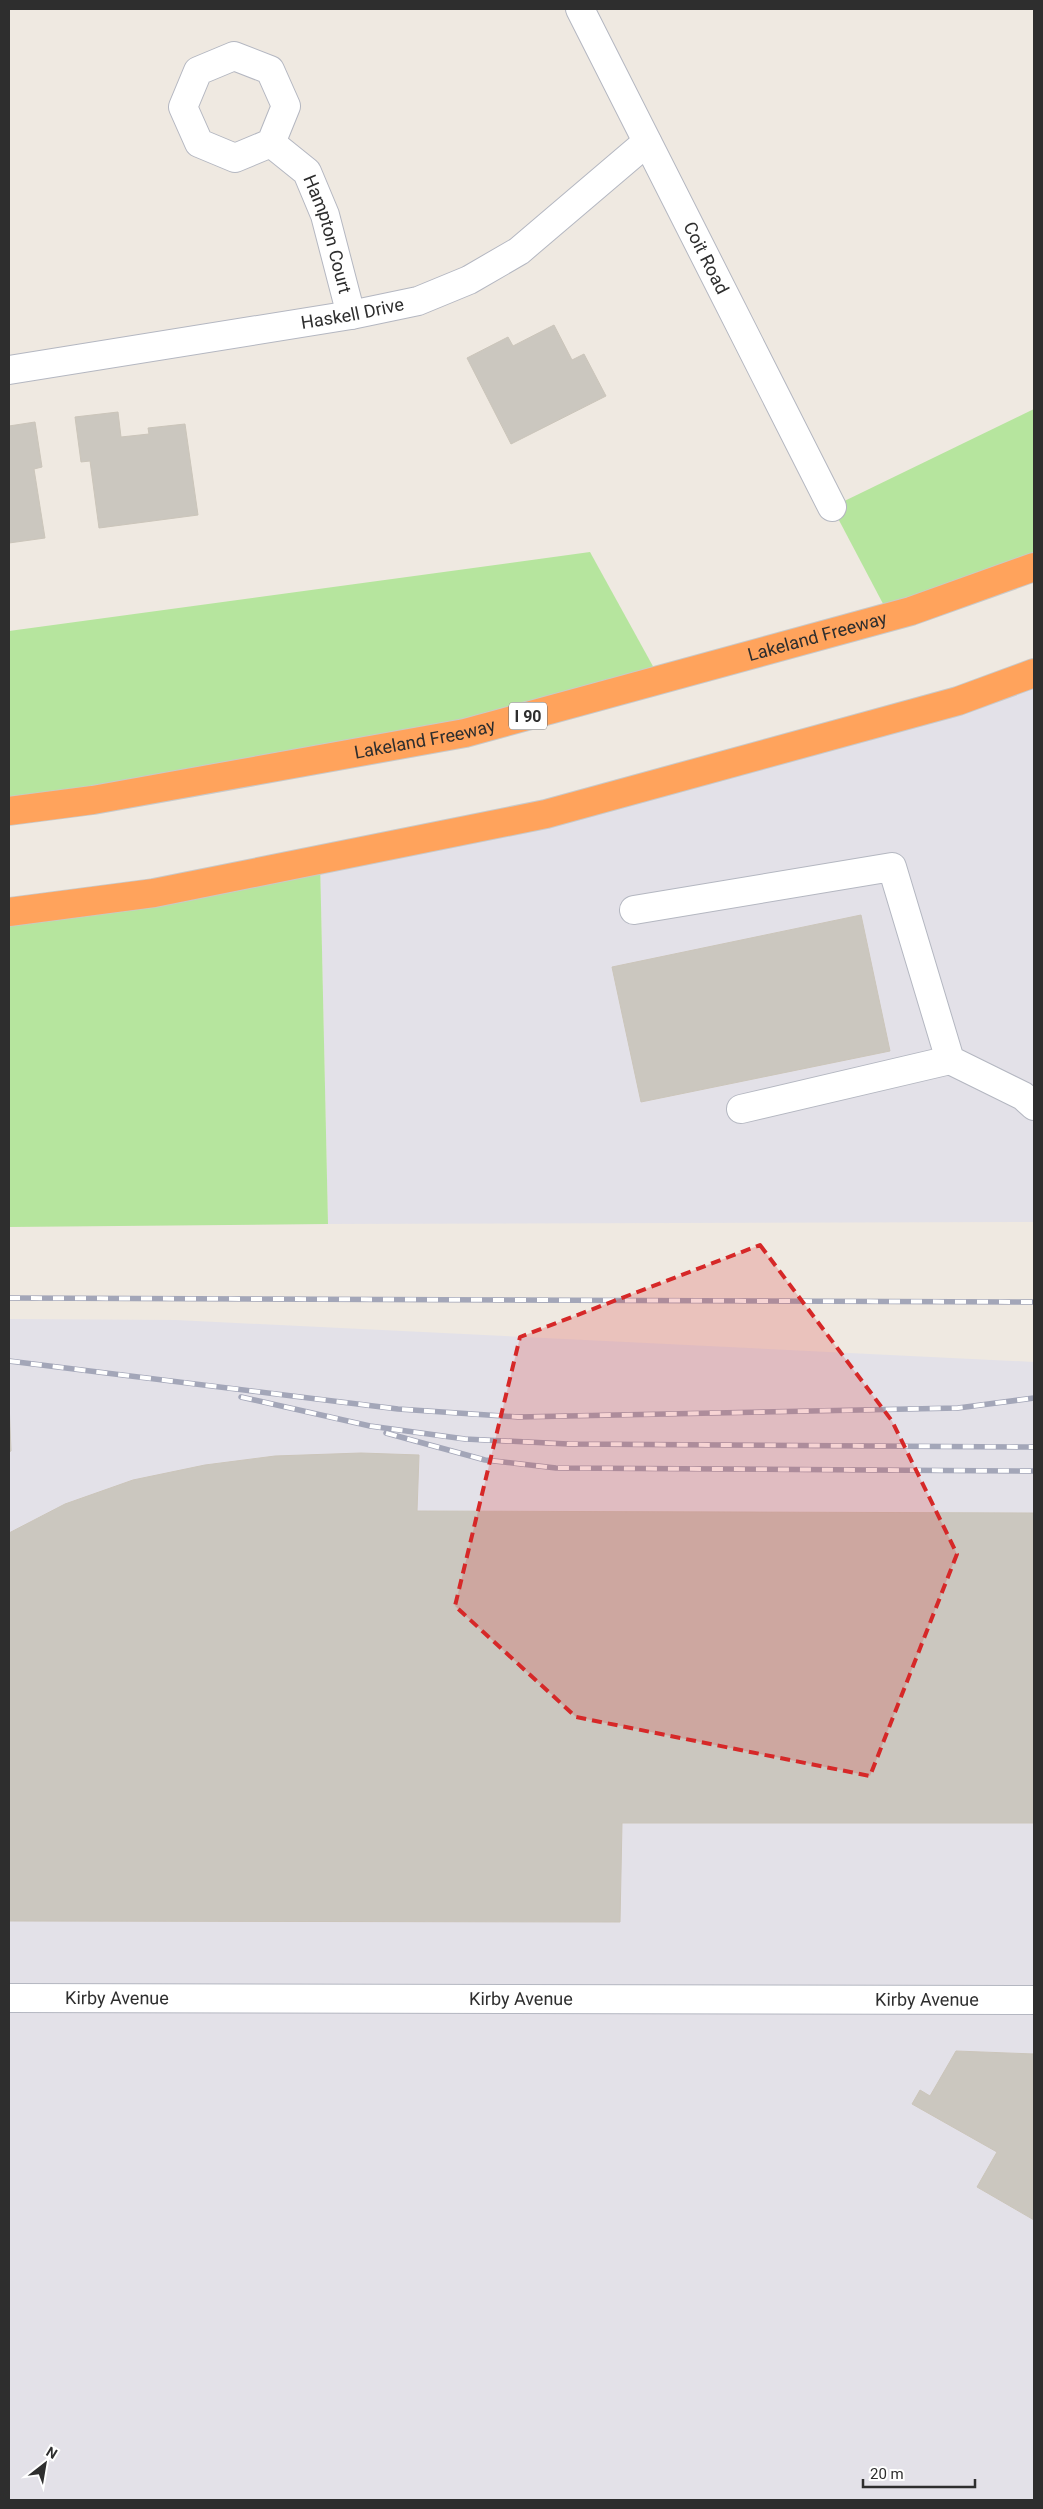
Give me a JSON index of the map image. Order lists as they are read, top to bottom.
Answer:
{
  "streets": {
    "highway": ["Lakeland Freeway", "I 90"],
    "street": [
      "Hampton Court",
      "Coit Road",
      "Haskell Drive",
      "Kirby Avenue"
    ]
  },
  "crossings": [
    ["Hampton Court", "Haskell Drive"],
    ["Coit Road", "Haskell Drive"]
  ],
  "scale_bar": "20 m",
  "north": "top right"
}
